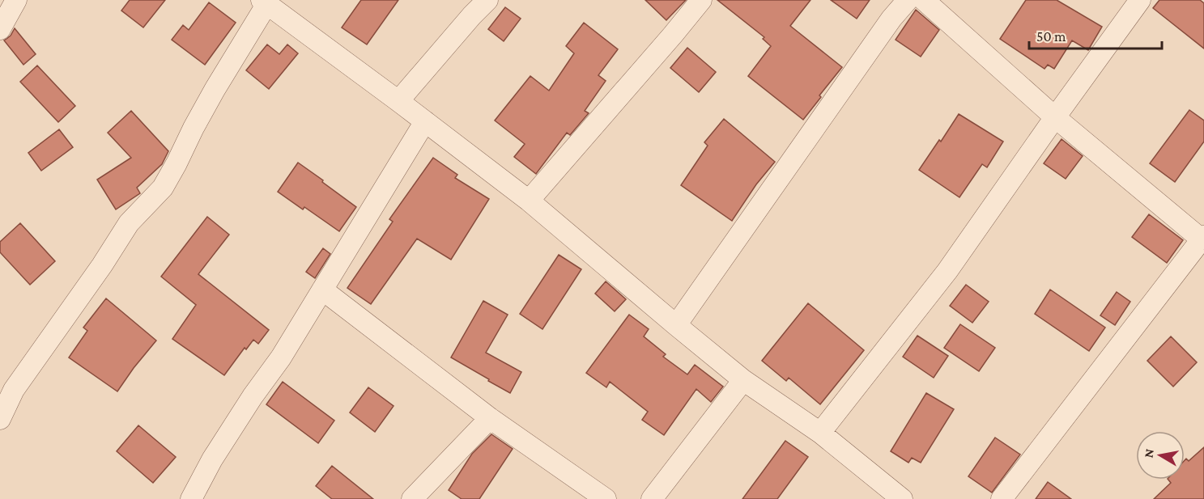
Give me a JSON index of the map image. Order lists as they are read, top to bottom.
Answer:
{
  "scale_bar": "50 m",
  "north": "left"
}
